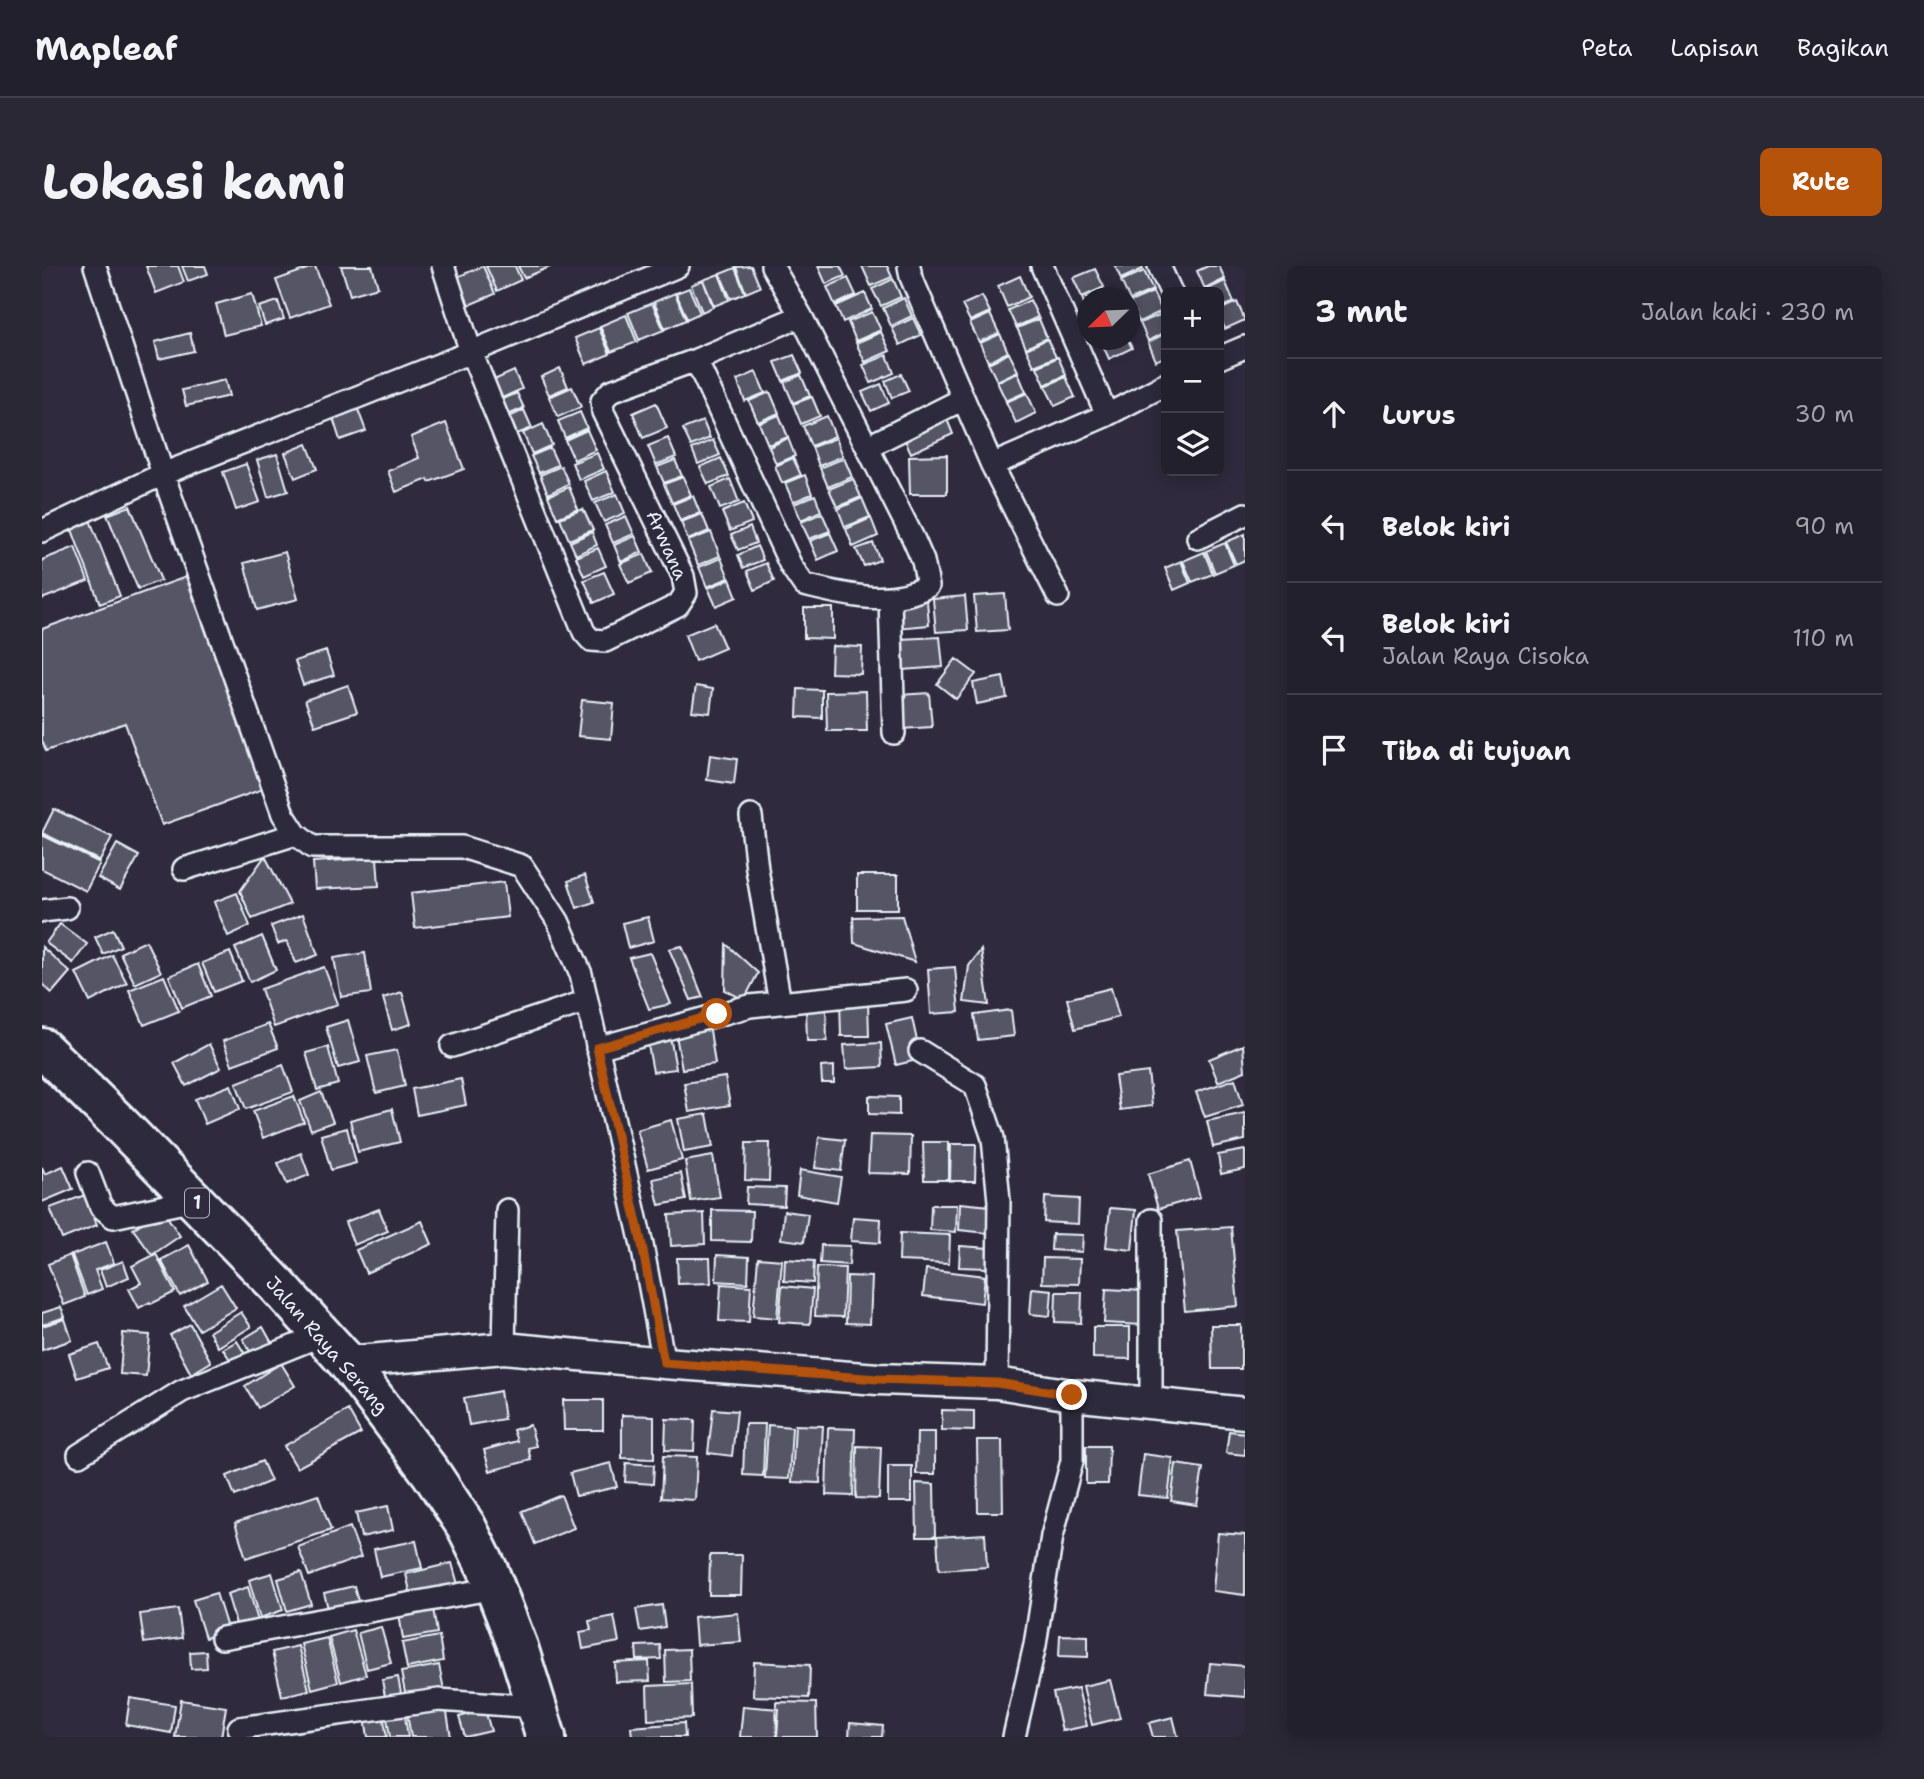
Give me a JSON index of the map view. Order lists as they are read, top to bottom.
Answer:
{
  "streets": {
    "highway": ["1", "Jalan Raya Serang"],
    "street": ["Arwana"]
  },
  "north": "bottom left",
  "page": {
    "header": "Mapleaf",
    "nav": ["Peta", "Lapisan", "Bagikan"],
    "buttons": "Rute",
    "title": "Lokasi kami",
    "heading": ["3 mnt", "Jalan kaki · 230 m"],
    "map_buttons": ["+", "−"],
    "list": [
      ["Lurus", "30 m"],
      ["Belok kiri", "90 m"],
      ["Belok kiri", "Jalan Raya Cisoka", "110 m"],
      "Tiba di tujuan"
    ]
  }
}
